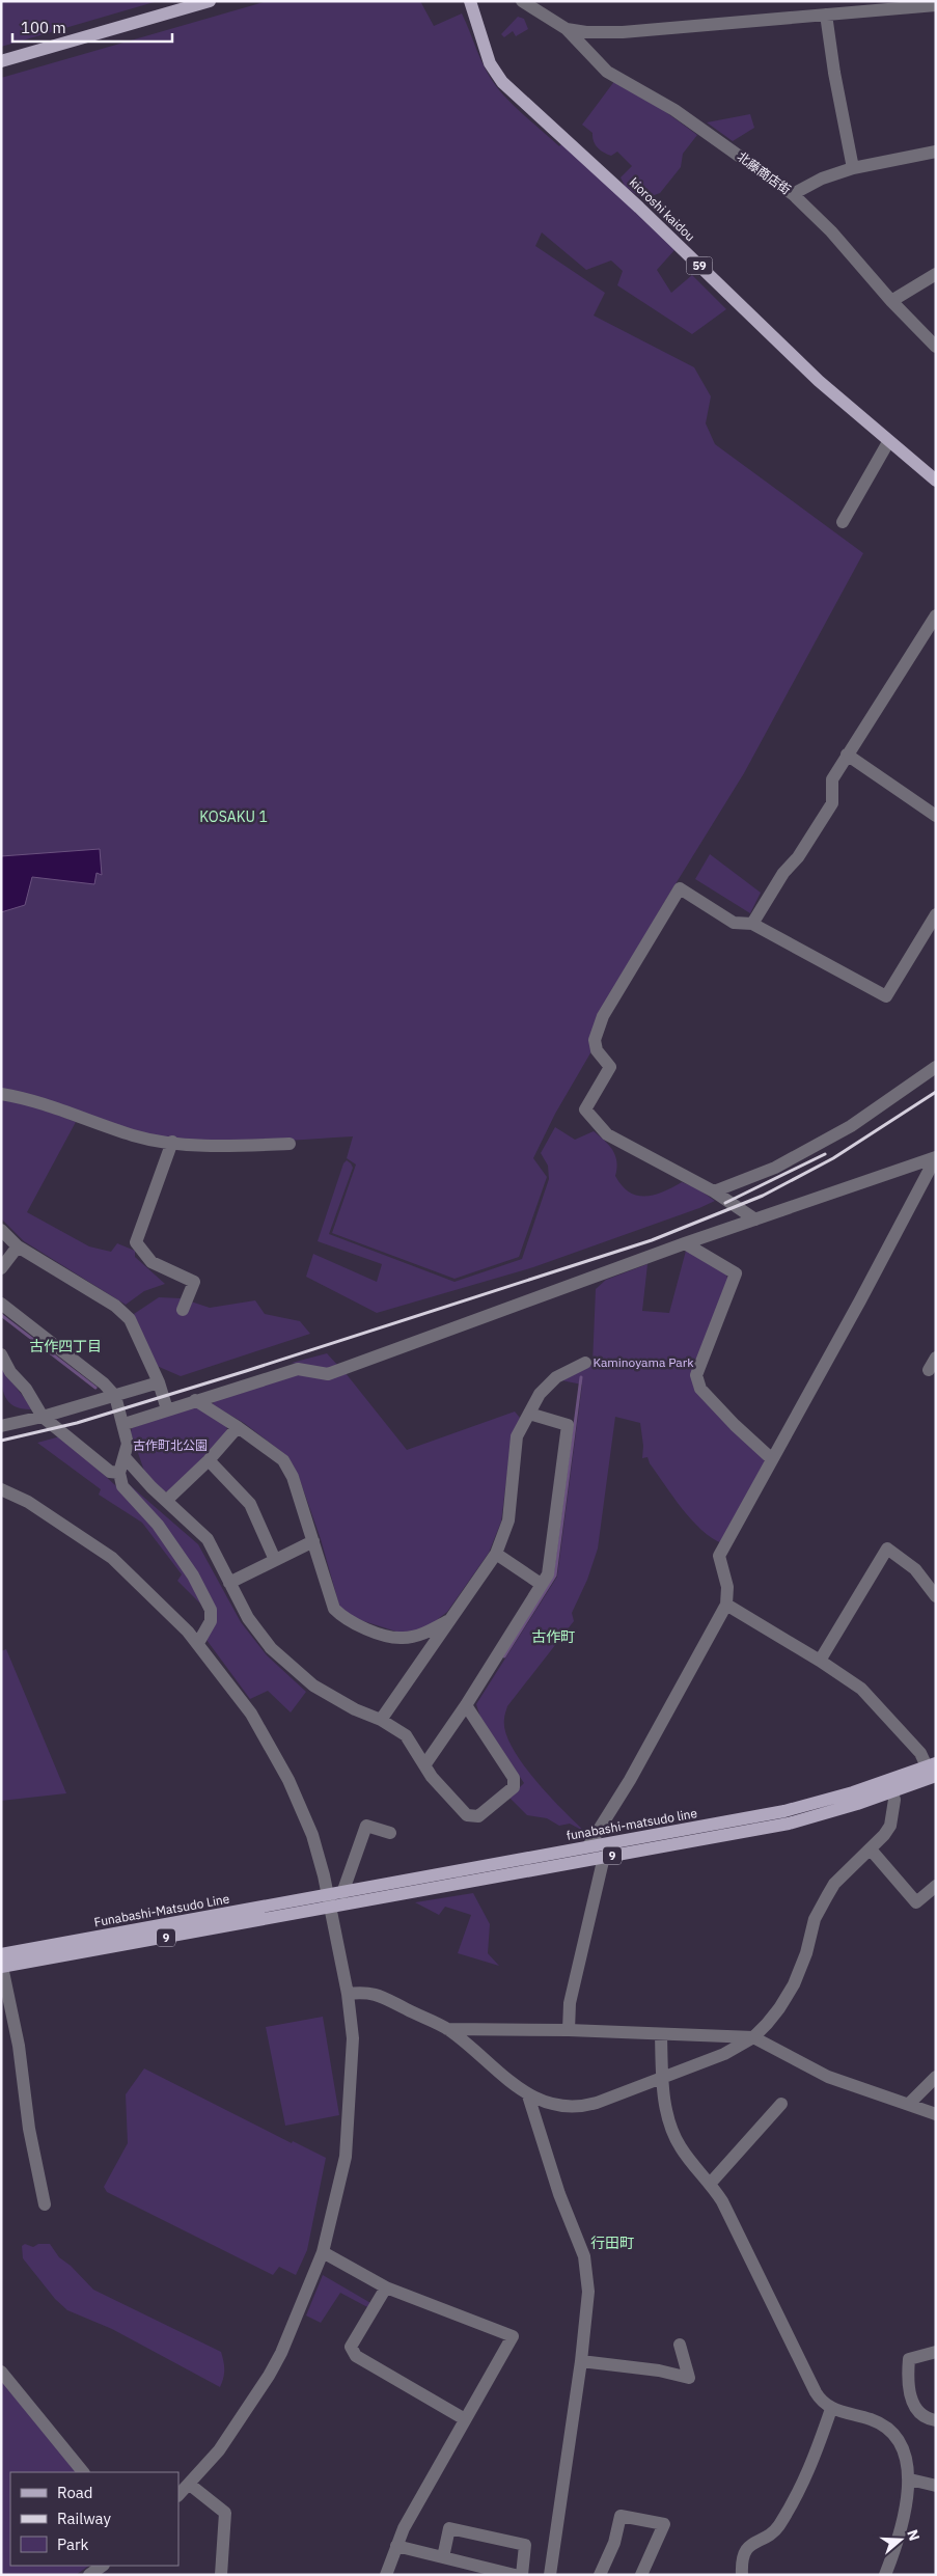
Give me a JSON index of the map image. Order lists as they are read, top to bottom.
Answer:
{
  "streets": {
    "main road": [
      "kioroshi kaidou",
      "59",
      "funabashi-matsudo line",
      "9",
      "Funabashi-Matsudo Line"
    ],
    "street": ["北藤商店街"]
  },
  "crossings": [
    ["funabashi-matsudo line", "Funabashi-Matsudo Line"]
  ],
  "districts": [
    "KOSAKU 1",
    "古作四丁目",
    "古作町",
    "行田町"
  ],
  "parks": ["Kaminoyama Park", "古作町北公園"],
  "legend": ["Road", "Railway", "Park"],
  "scale_bar": "100 m",
  "north": "right"
}
